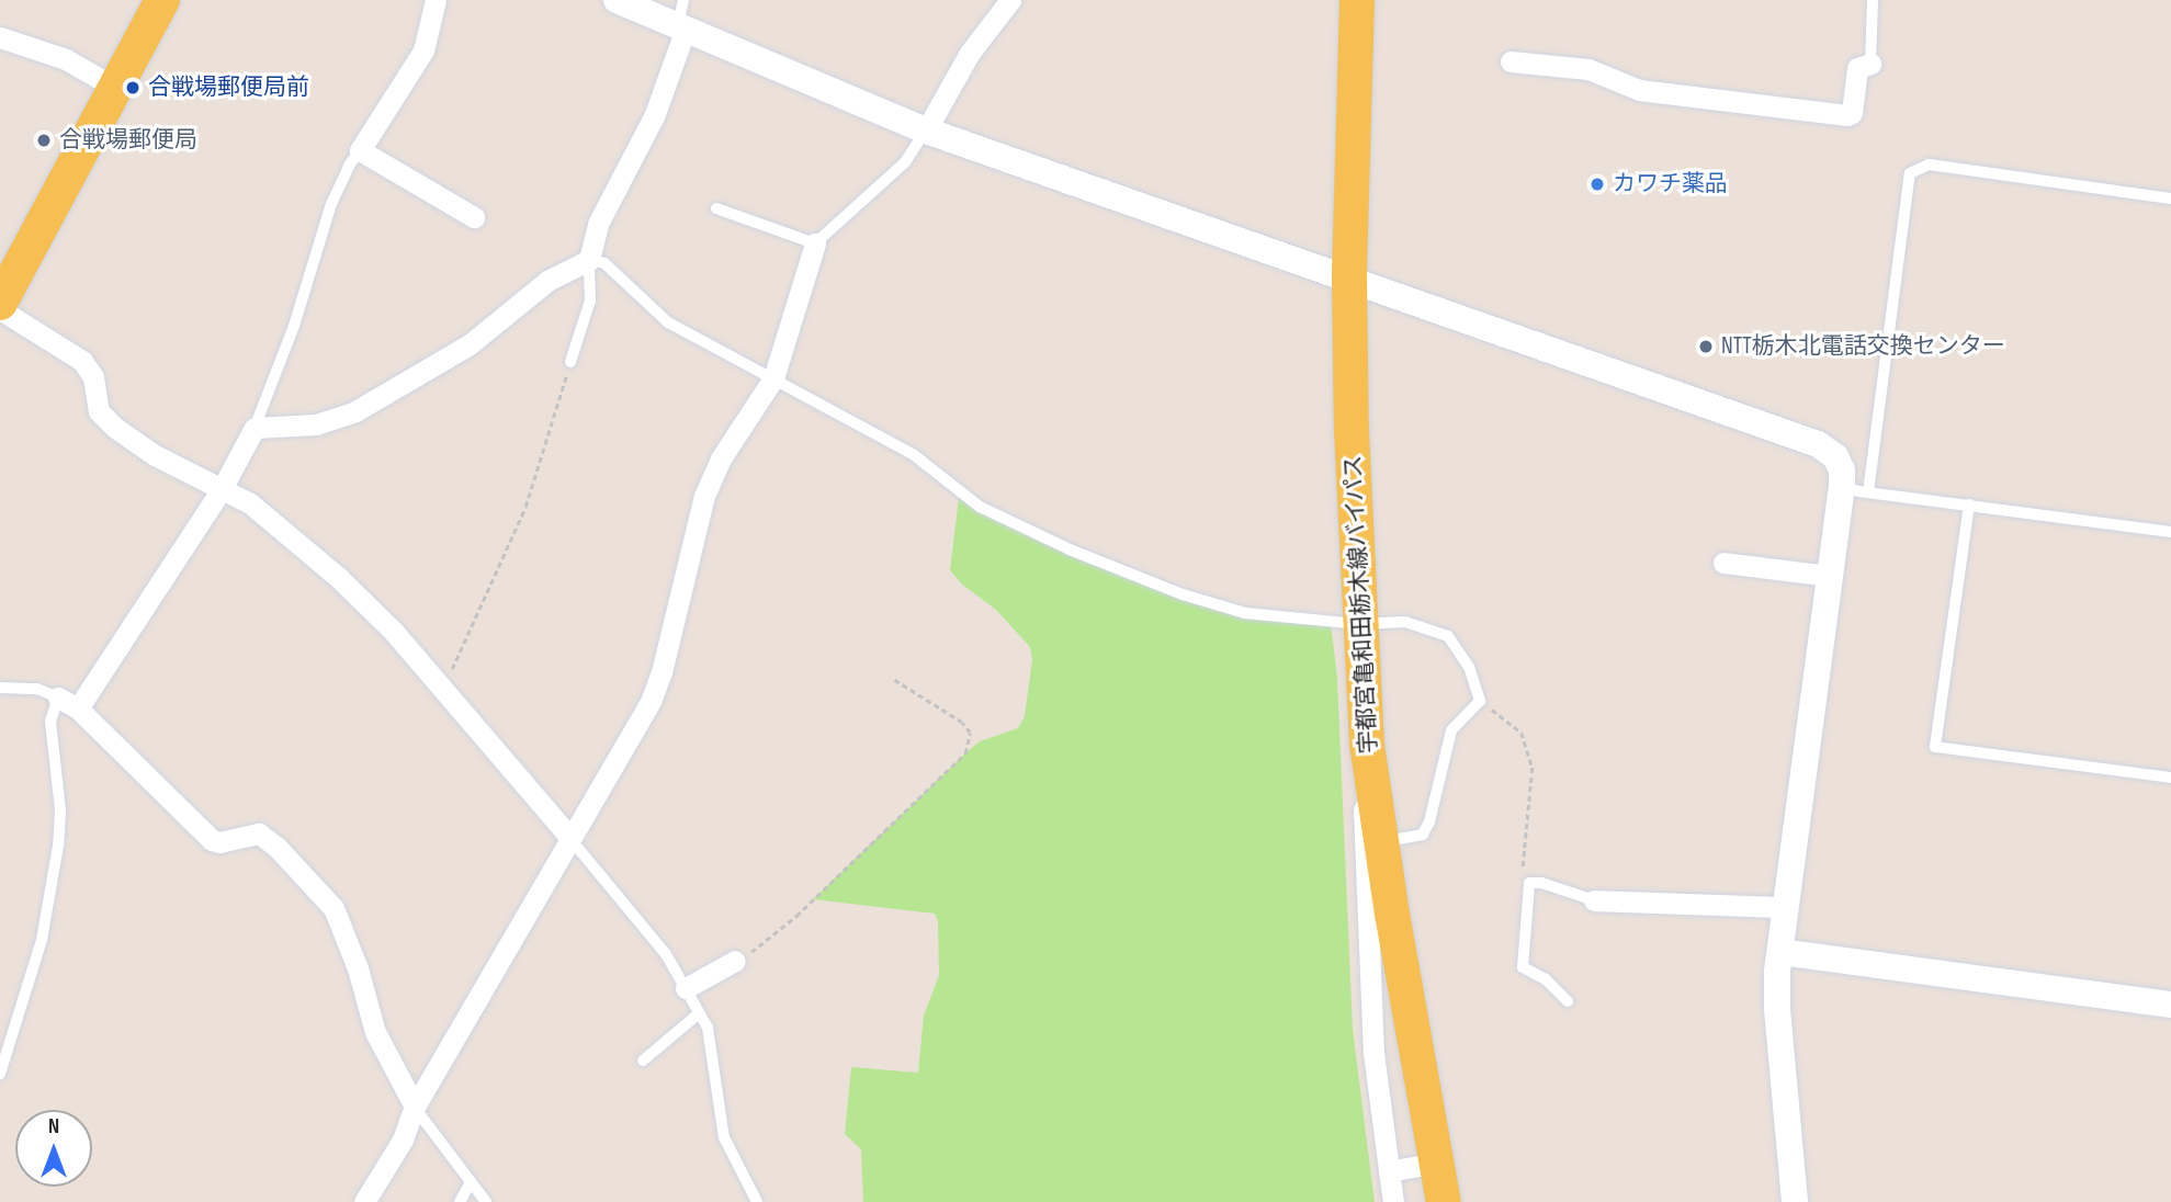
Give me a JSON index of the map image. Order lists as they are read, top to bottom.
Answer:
{
  "streets": {
    "main road": ["宇都宮亀和田栃木線バイパス"]
  },
  "places": [
    "合戦場郵便局前",
    "合戦場郵便局",
    "カワチ薬品",
    "NTT栃木北電話交換センター"
  ],
  "north": "top"
}
